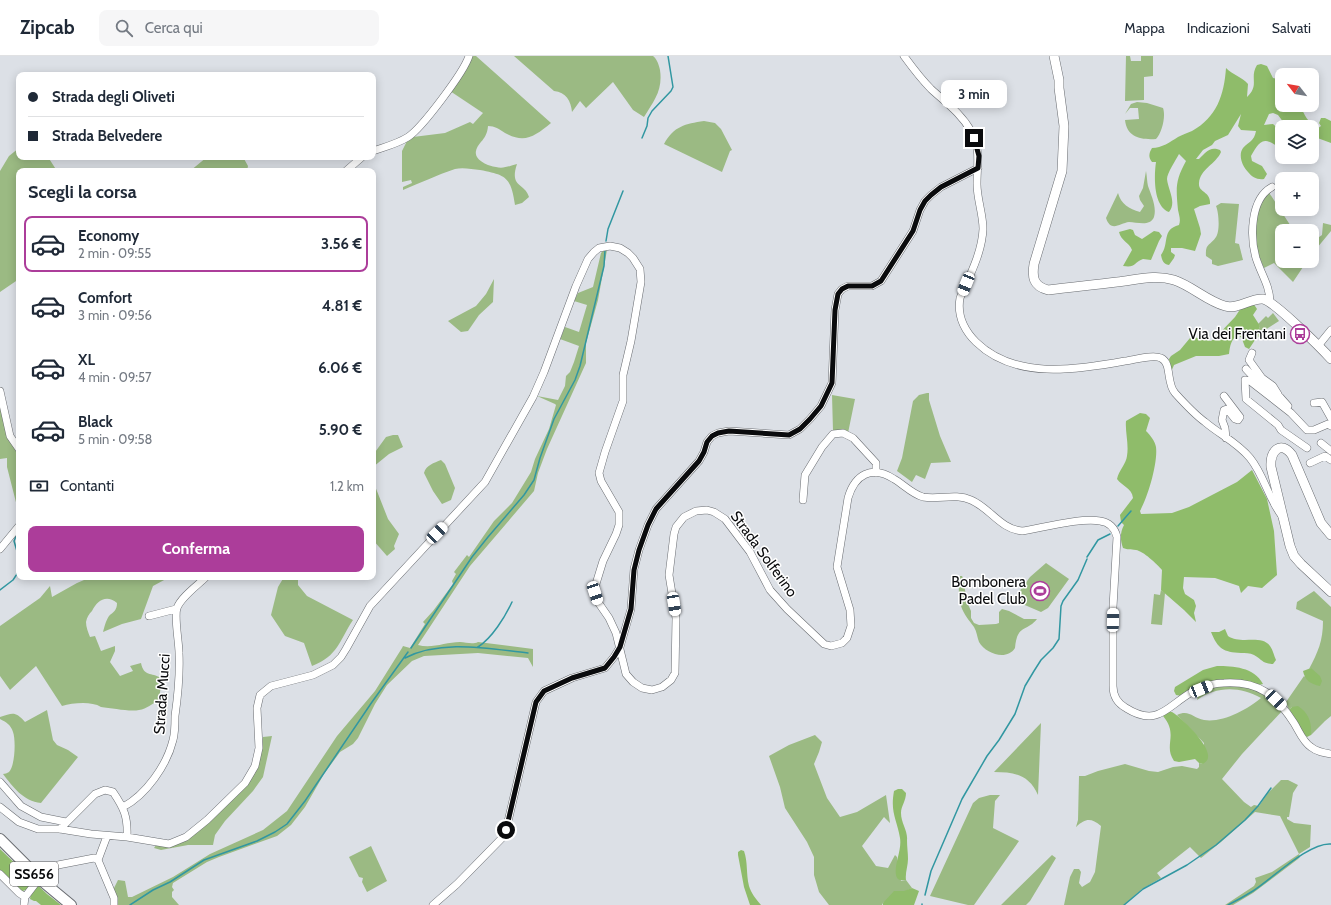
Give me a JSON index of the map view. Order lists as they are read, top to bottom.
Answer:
{
  "streets": {
    "highway": ["SS656"],
    "street": ["Strada Solferino", "Strada Mucci"]
  },
  "places": {
    "bus stop": ["Via dei Frentani"],
    "sports": ["Bombonera Padel Club"]
  },
  "north": "top left",
  "page": {
    "header": "Zipcab",
    "search": "Cerca qui",
    "nav": ["Mappa", "Indicazioni", "Salvati"],
    "map_buttons": ["+", "−"],
    "banner": ["Strada degli Oliveti", "Strada Belvedere"],
    "bubble": "3 min",
    "heading": "Scegli la corsa",
    "list": [
      {
        "name": "Economy",
        "note": "2 min · 09:55",
        "value": "3.56 €"
      },
      {
        "name": "Comfort",
        "note": "3 min · 09:56",
        "value": "4.81 €"
      },
      {
        "name": "XL",
        "note": "4 min · 09:57",
        "value": "6.06 €"
      },
      {
        "name": "Black",
        "note": "5 min · 09:58",
        "value": "5.90 €"
      }
    ],
    "pay": ["Contanti", "1.2 km"],
    "buttons": "Conferma"
  }
}
